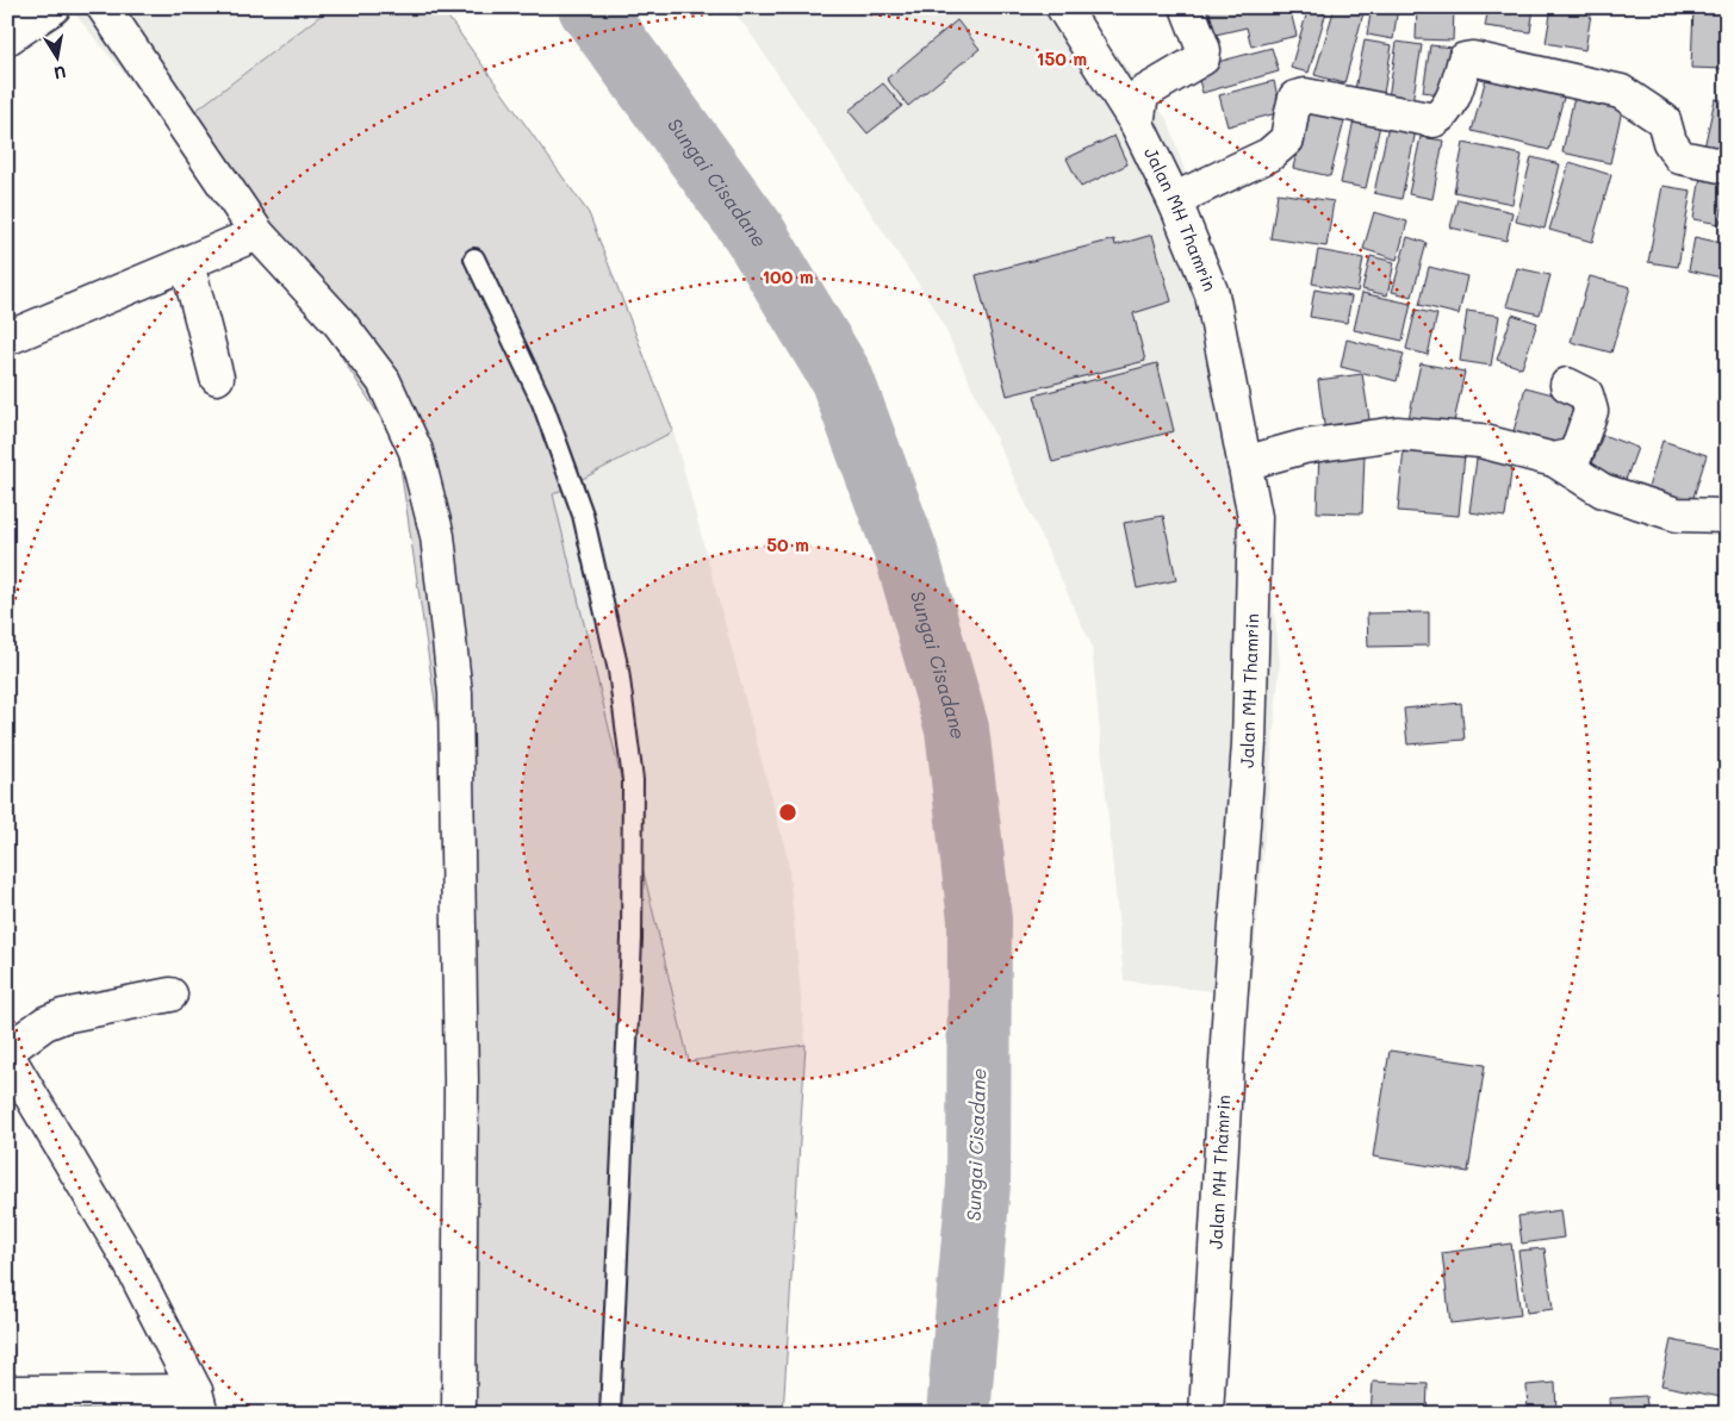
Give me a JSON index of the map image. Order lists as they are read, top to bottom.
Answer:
{
  "streets": {
    "street": ["Jalan MH Thamrin"]
  },
  "water": ["Sungai Cisadane"],
  "north": "bottom",
  "rings": ["150 m", "100 m", "50 m"]
}
